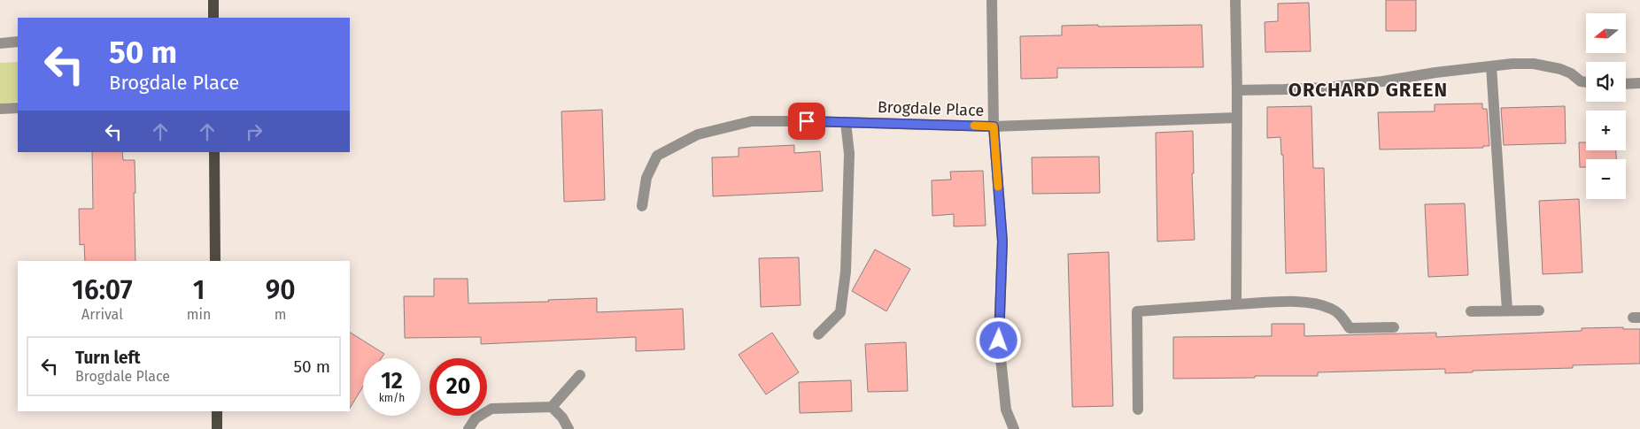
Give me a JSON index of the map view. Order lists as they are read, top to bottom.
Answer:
{
  "streets": {
    "street": ["Brogdale Place"]
  },
  "districts": ["ORCHARD GREEN"],
  "north": "left",
  "page": {
    "map_buttons": ["+", "−"],
    "turn": ["50 m", "Brogdale Place"],
    "eta": [
      "16:07",
      "Arrival",
      "1",
      "min",
      "90",
      "m"
    ],
    "list": [
      {
        "name": "Turn left",
        "note": "Brogdale Place",
        "value": "50 m"
      }
    ],
    "speed": "12 km/h",
    "limit": "20"
  }
}
